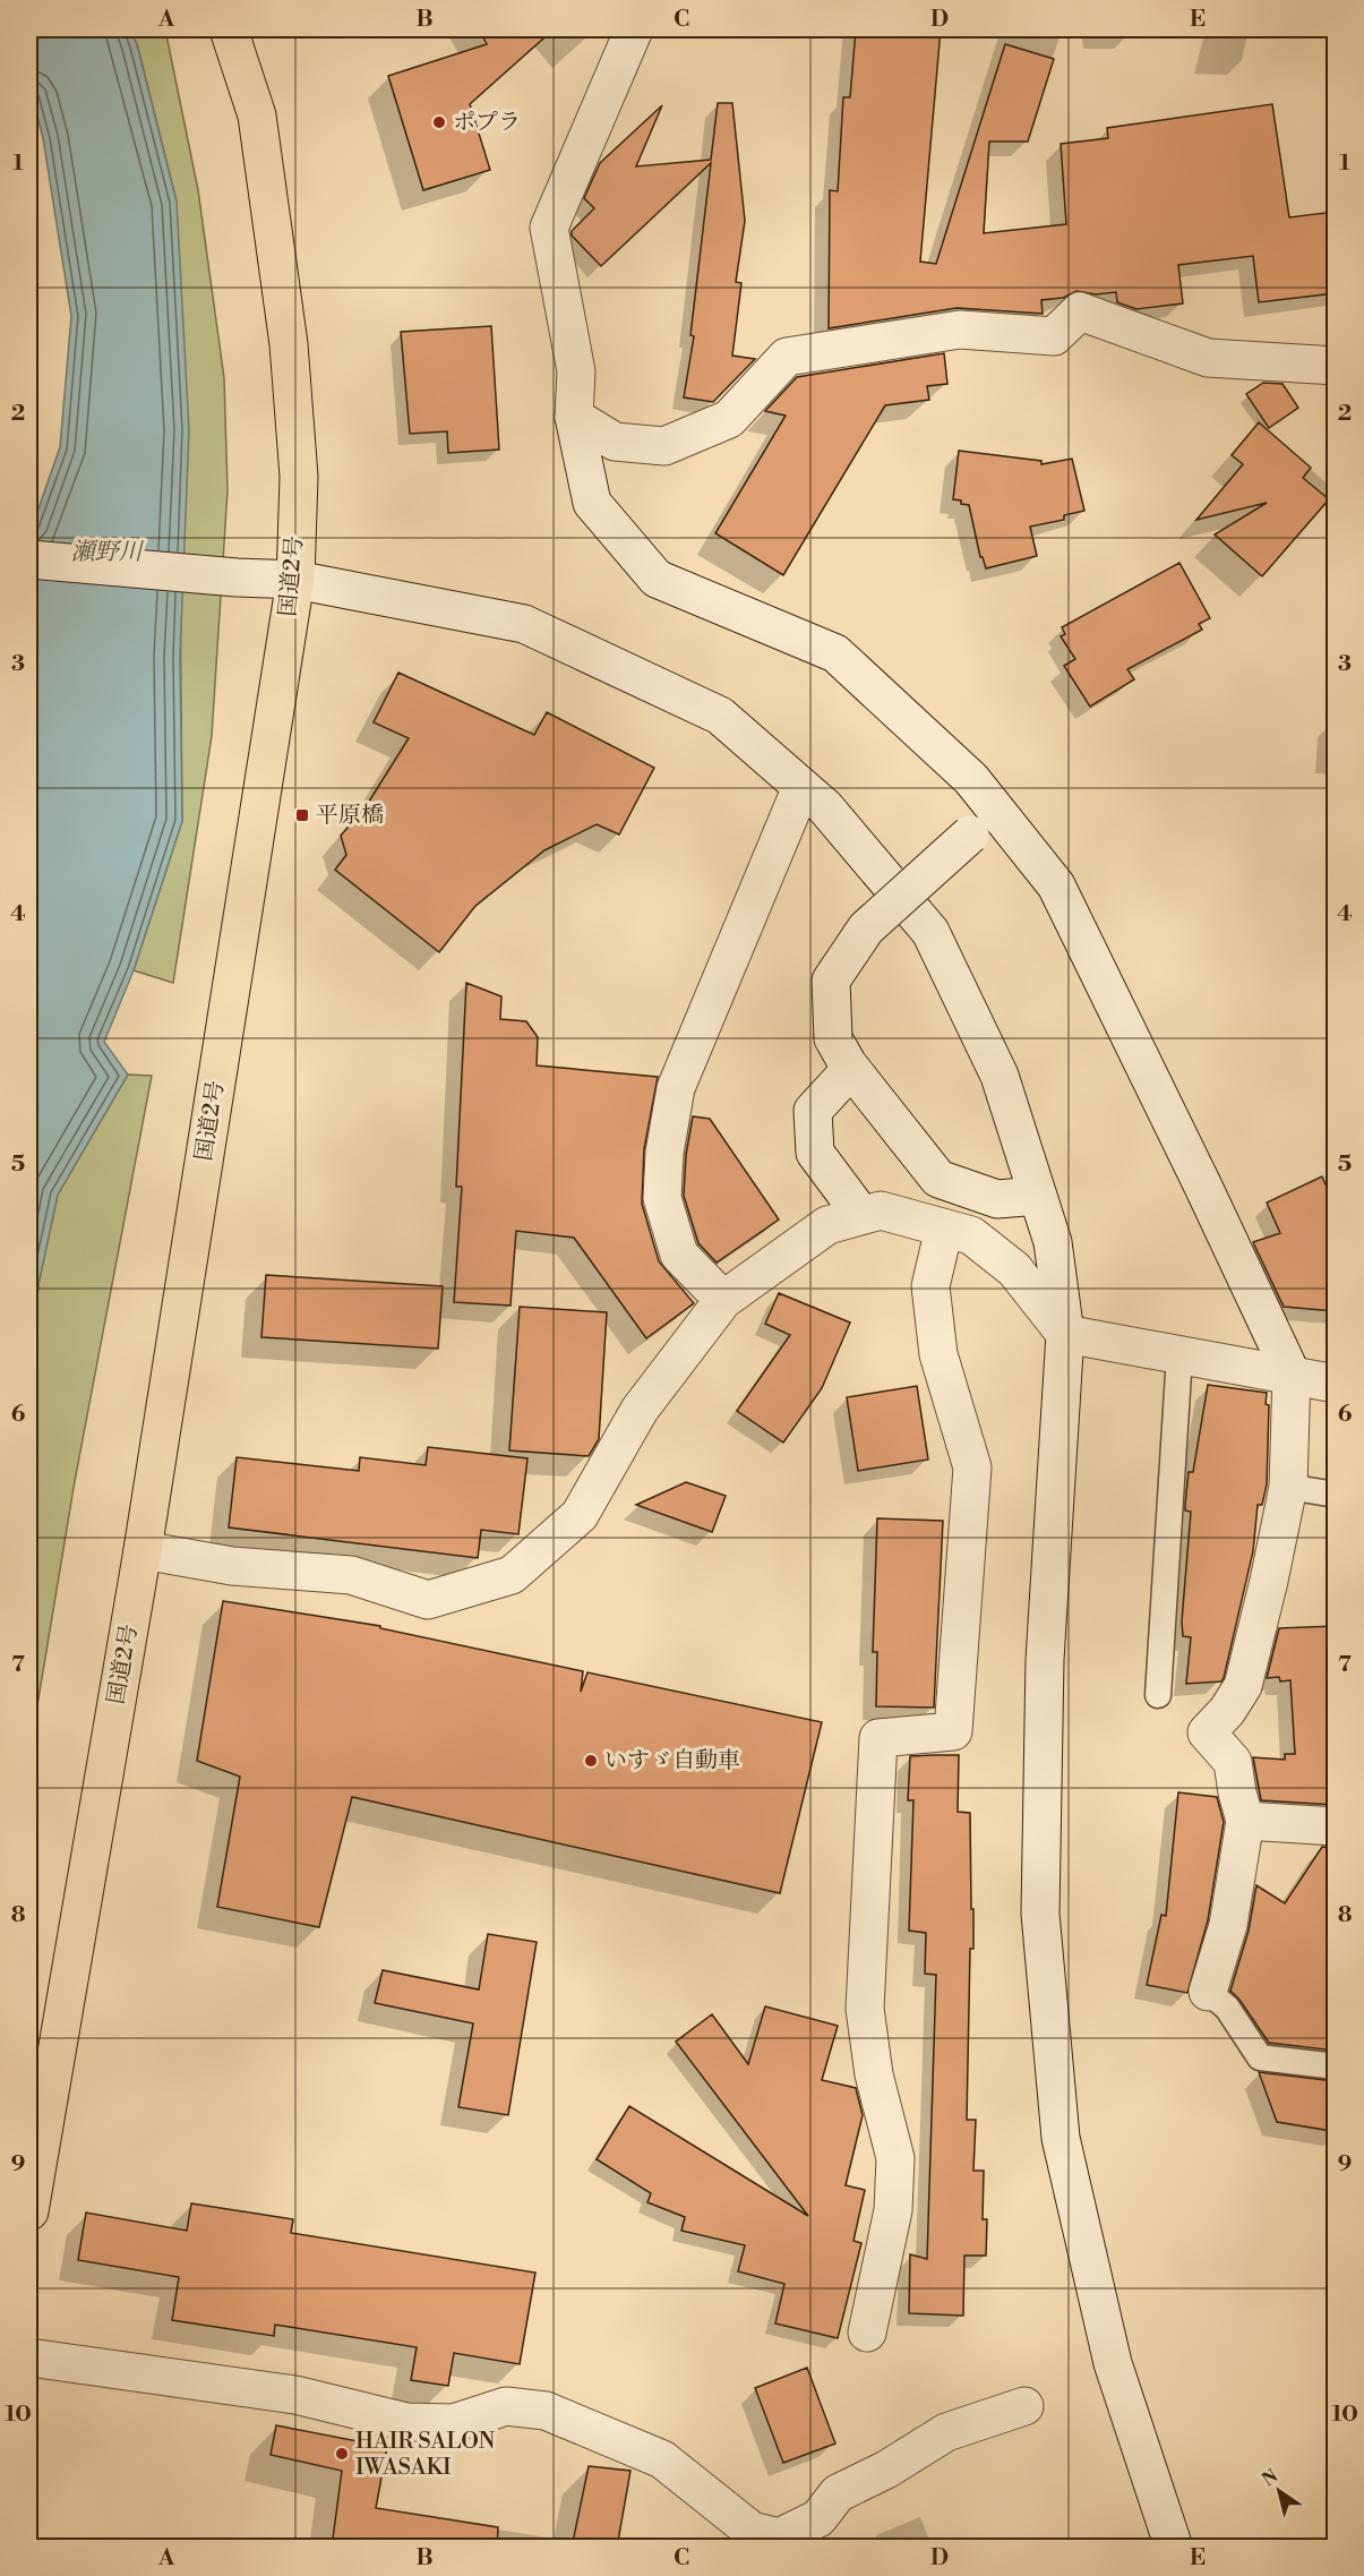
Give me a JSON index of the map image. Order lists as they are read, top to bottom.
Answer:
{
  "streets": {
    "highway": ["国道2号"]
  },
  "water": ["瀬野川"],
  "places": {
    "other": ["ポプラ", "いすゞ自動車", "HAIR SALON IWASAKI"],
    "transit": ["平原橋"]
  },
  "north": "top left",
  "grid": {
    "columns": [
      "A",
      "B",
      "C",
      "D",
      "E"
    ],
    "rows": [
      "1",
      "2",
      "3",
      "4",
      "5",
      "6",
      "7",
      "8",
      "9",
      "10"
    ]
  }
}
